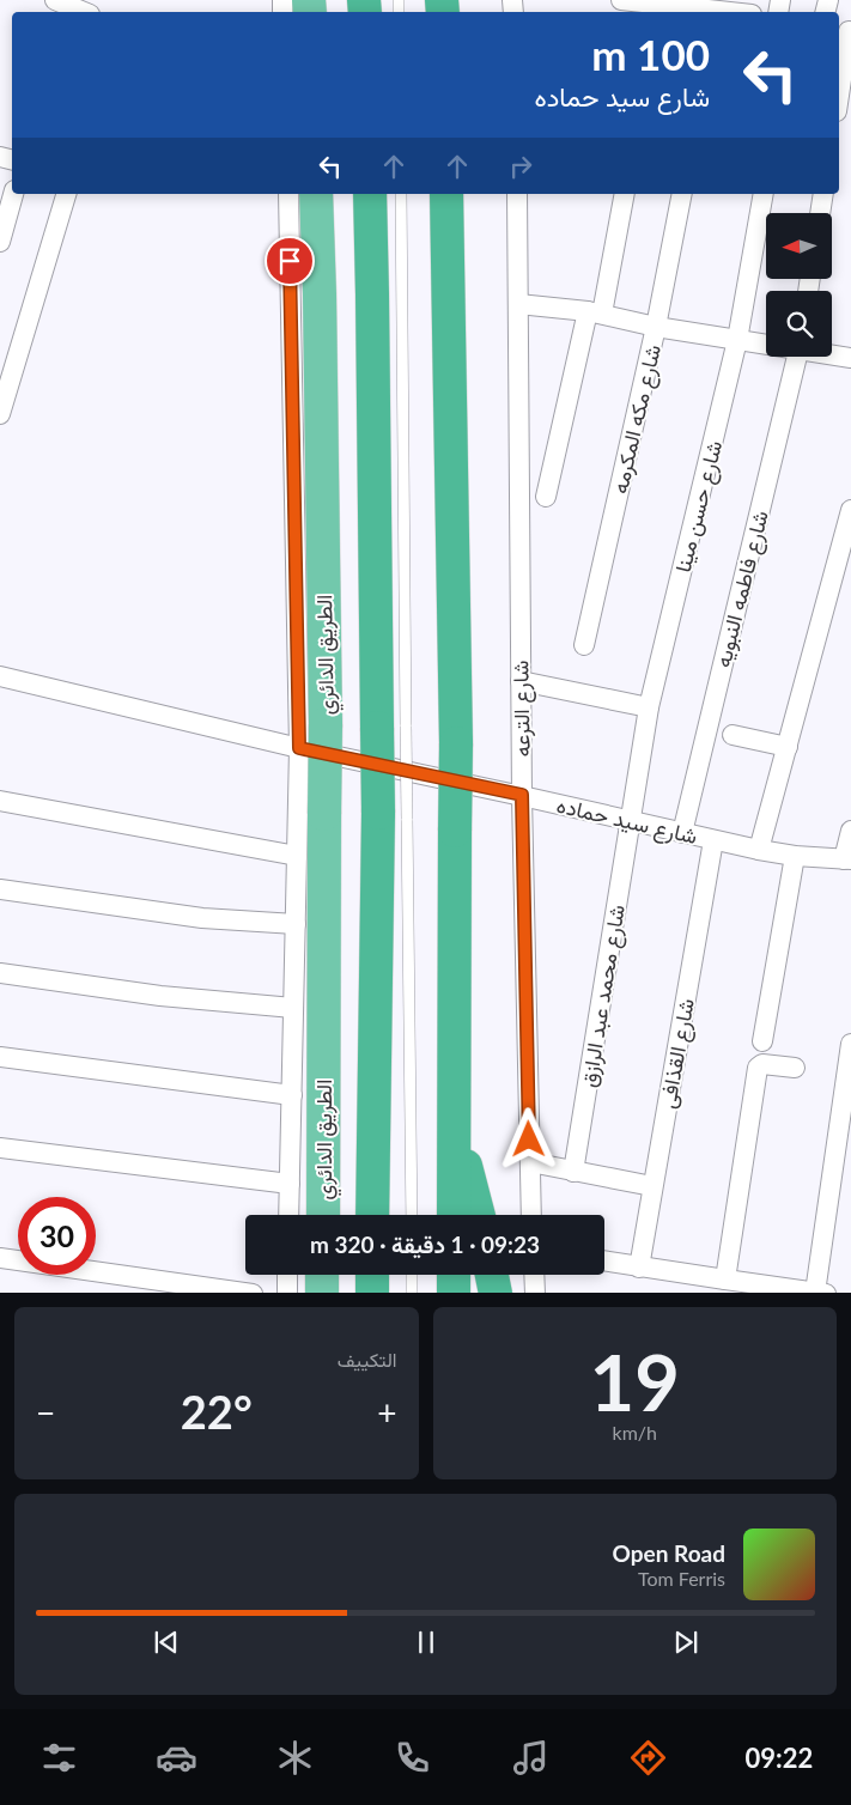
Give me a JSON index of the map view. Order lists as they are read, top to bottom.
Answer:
{
  "streets": {
    "highway": ["الطريق الدائري"],
    "street": [
      "شارع مكه المكرمه",
      "شارع حسن مينا",
      "شارع فاطمه النبويه",
      "شارع الترعه",
      "شارع سيد حماده",
      "شارع محمد عبد الرازق",
      "شارع القذافى"
    ]
  },
  "crossings": [
    ["شارع حسن مينا", "شارع سيد حماده"],
    ["شارع حسن مينا", "شارع محمد عبد الرازق"],
    ["شارع فاطمه النبويه", "شارع سيد حماده"],
    ["شارع الترعه", "شارع سيد حماده"],
    ["شارع سيد حماده", "شارع محمد عبد الرازق"],
    ["شارع سيد حماده", "شارع القذافى"]
  ],
  "north": "left",
  "page": {
    "turn": ["100 m", "شارع سيد حماده"],
    "limit": "30",
    "trip": "09:23 · 1 دقيقة · 320 m",
    "tile": [
      ["19", "km/h"],
      "التكييف"
    ],
    "heat": ["−", "22°", "+"],
    "song": ["Open Road", "Tom Ferris"],
    "tabs": "09:22"
  }
}
